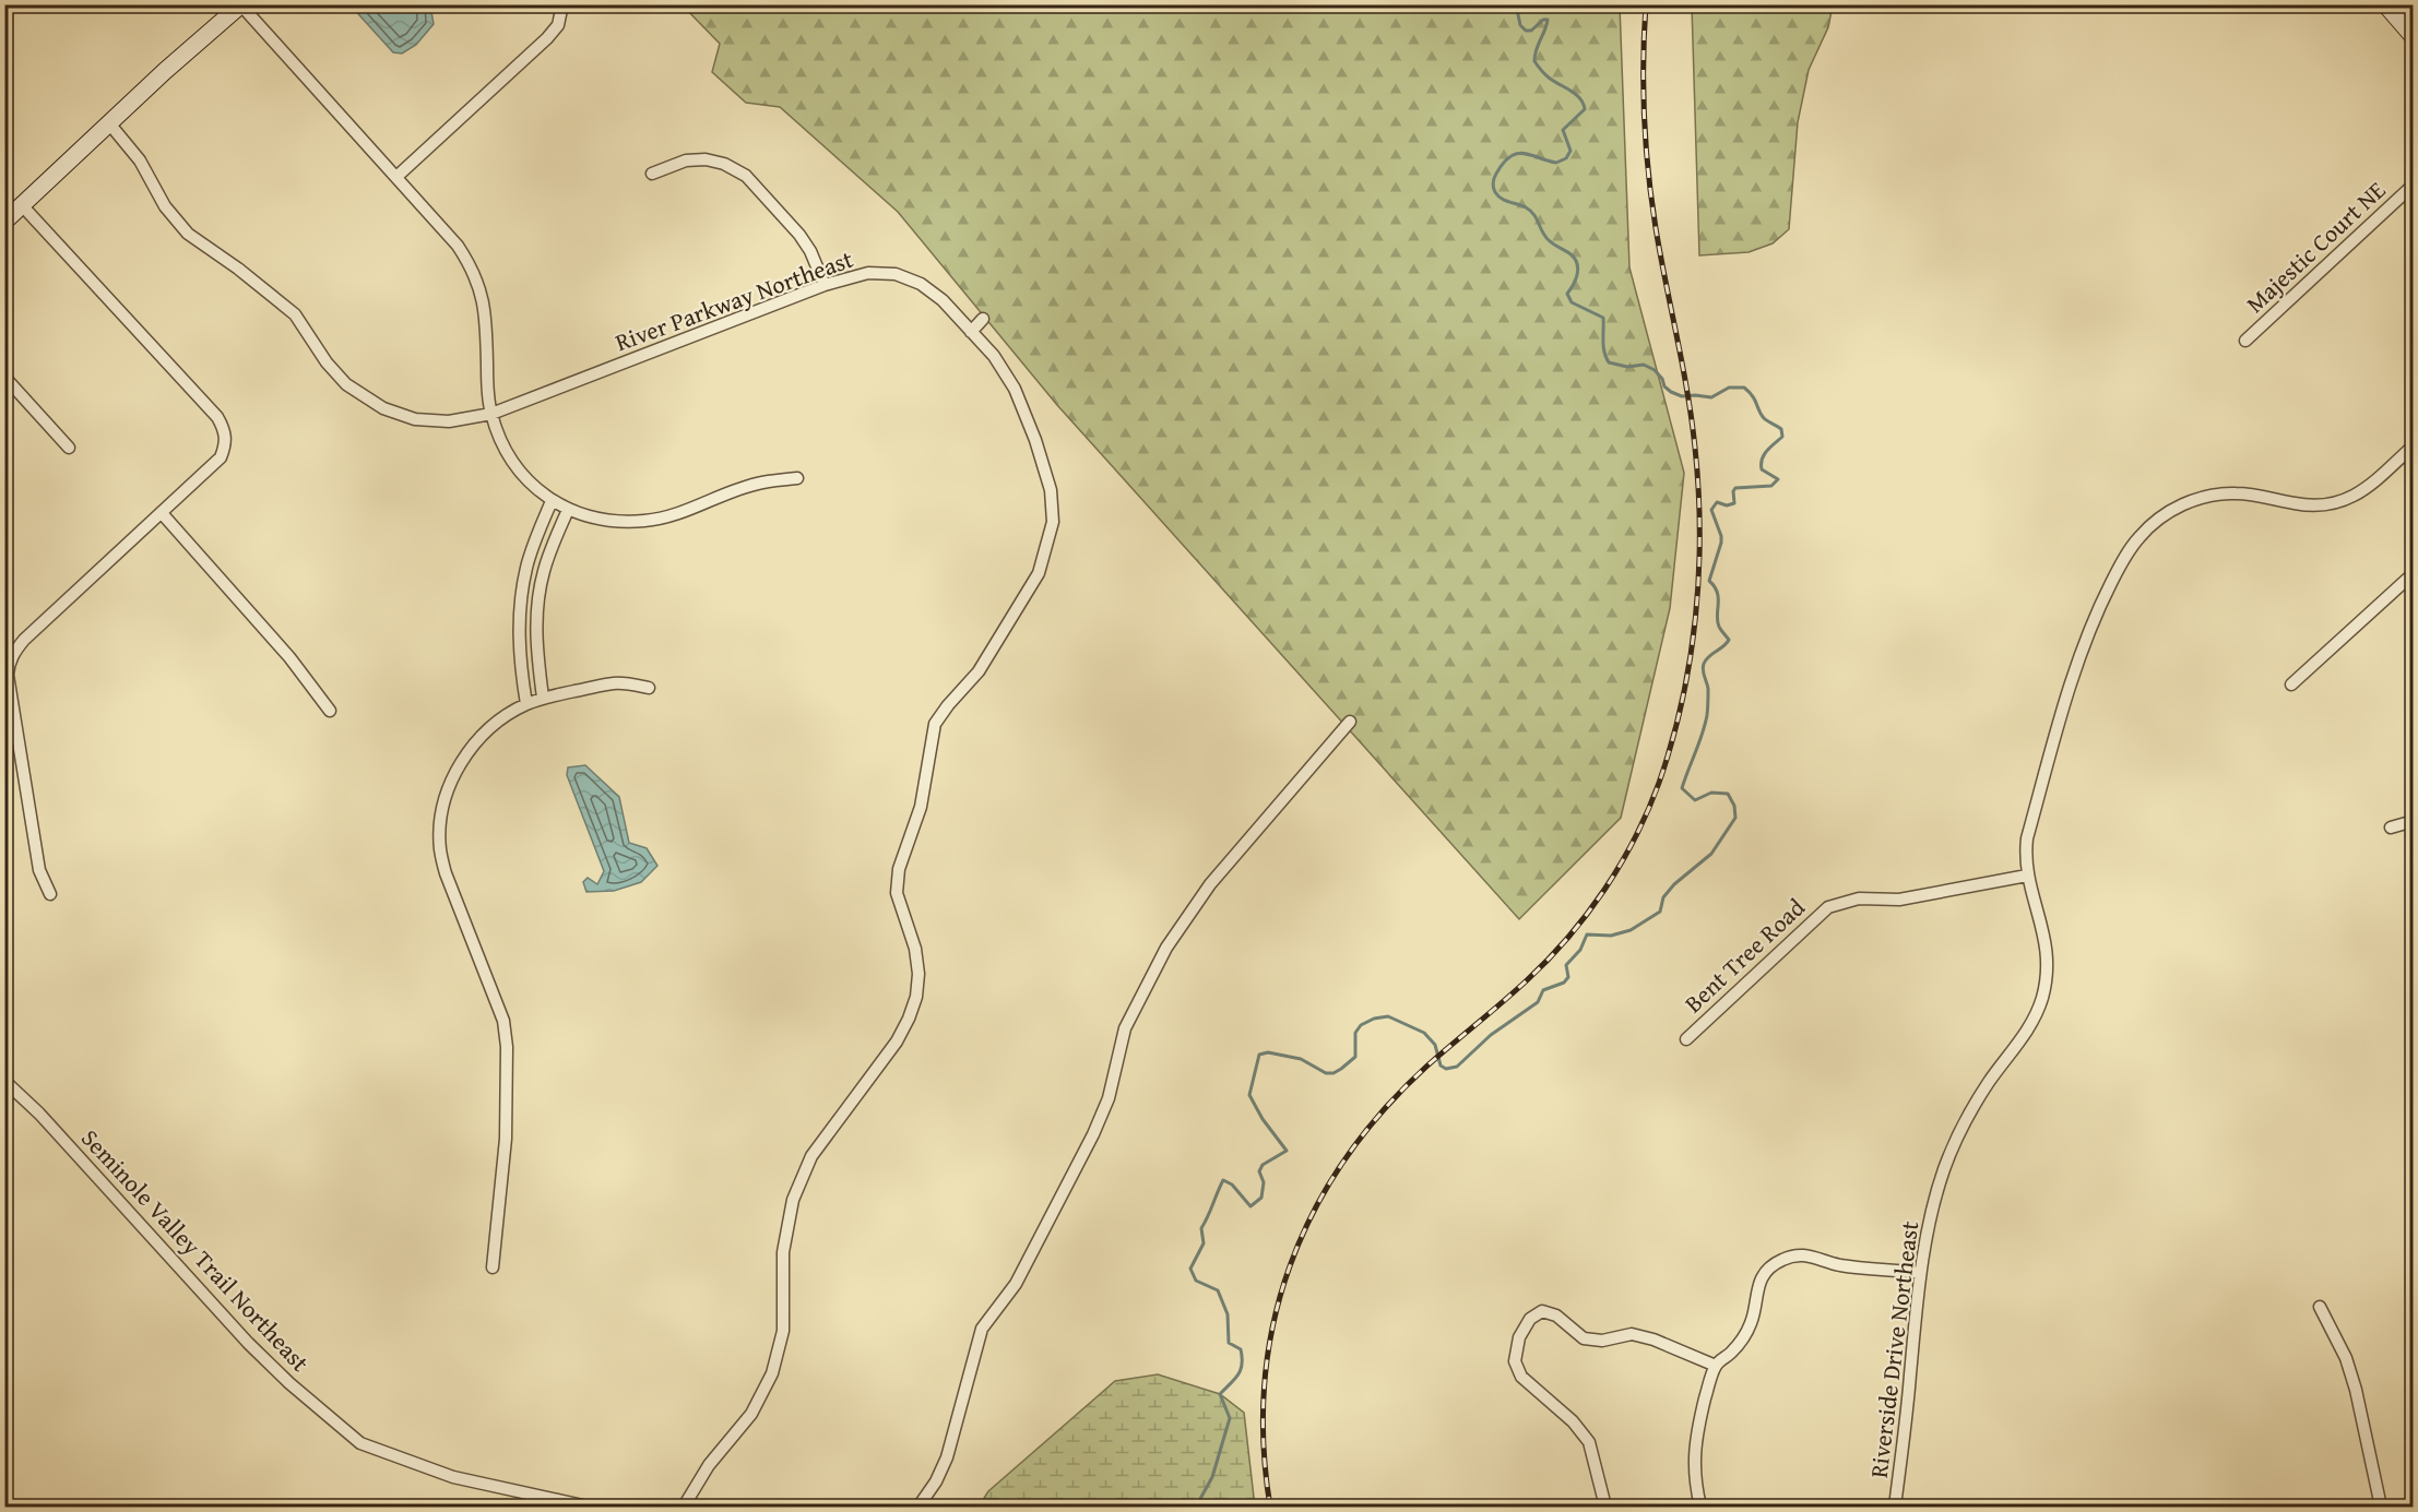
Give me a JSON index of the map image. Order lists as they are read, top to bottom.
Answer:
{
  "streets": {
    "street": [
      "Majestic Court NE",
      "River Parkway Northeast",
      "Bent Tree Road",
      "Seminole Valley Trail Northeast",
      "Riverside Drive Northeast"
    ]
  },
  "crossings": [
    ["Bent Tree Road", "Riverside Drive Northeast"]
  ]
}
